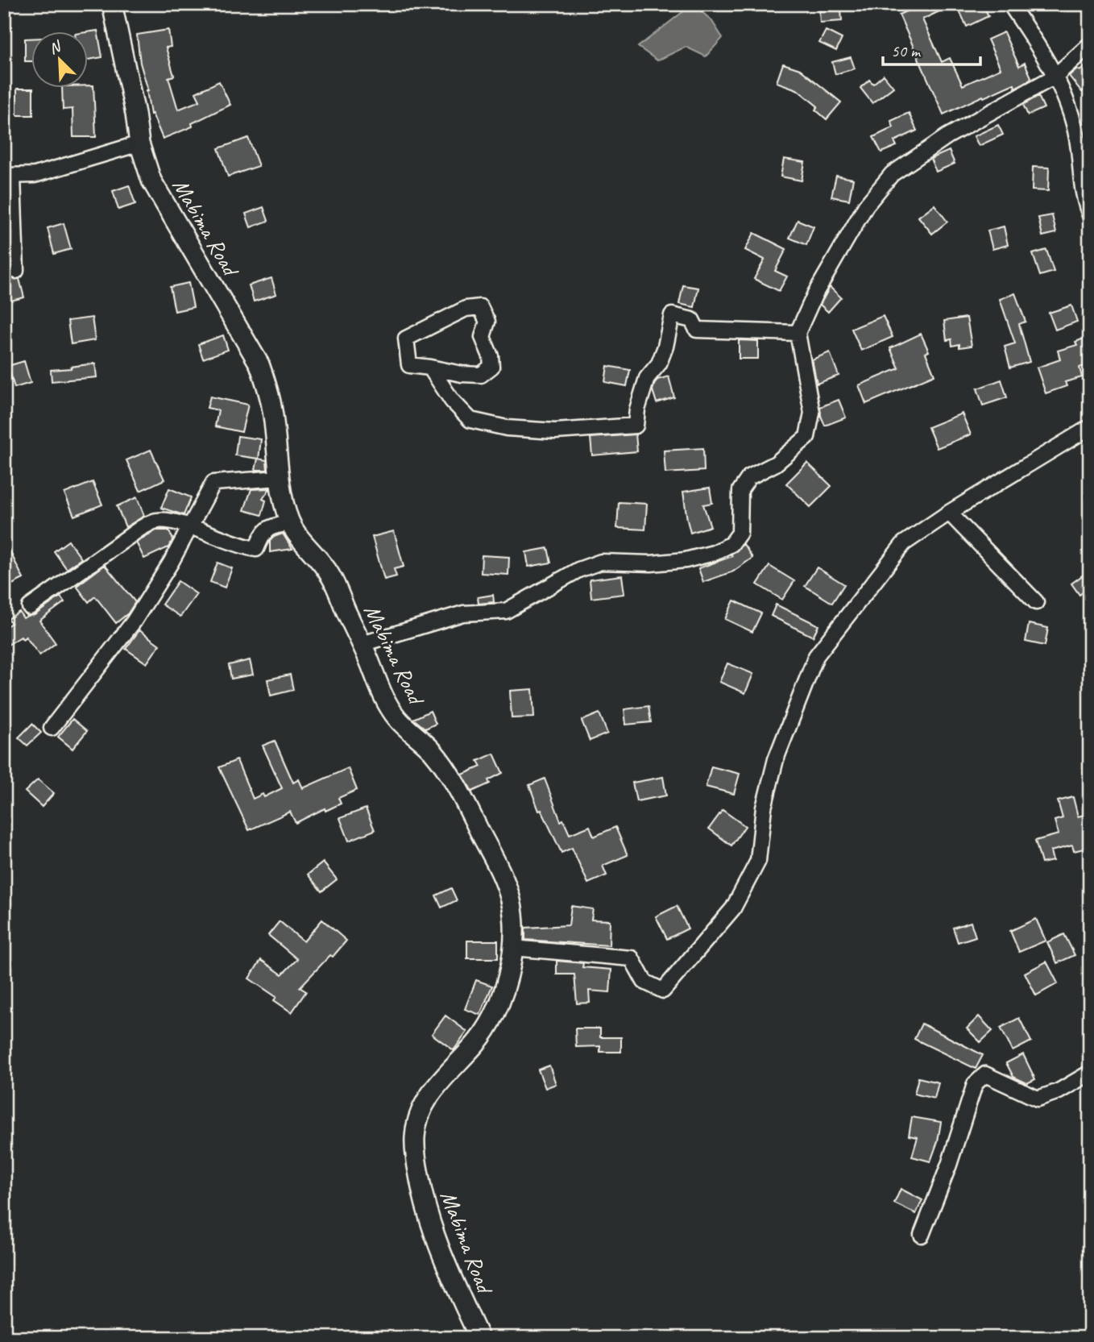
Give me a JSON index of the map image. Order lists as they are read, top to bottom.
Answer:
{
  "streets": {
    "main road": ["Mabima Road"]
  },
  "scale_bar": "50 m",
  "north": "top left"
}
